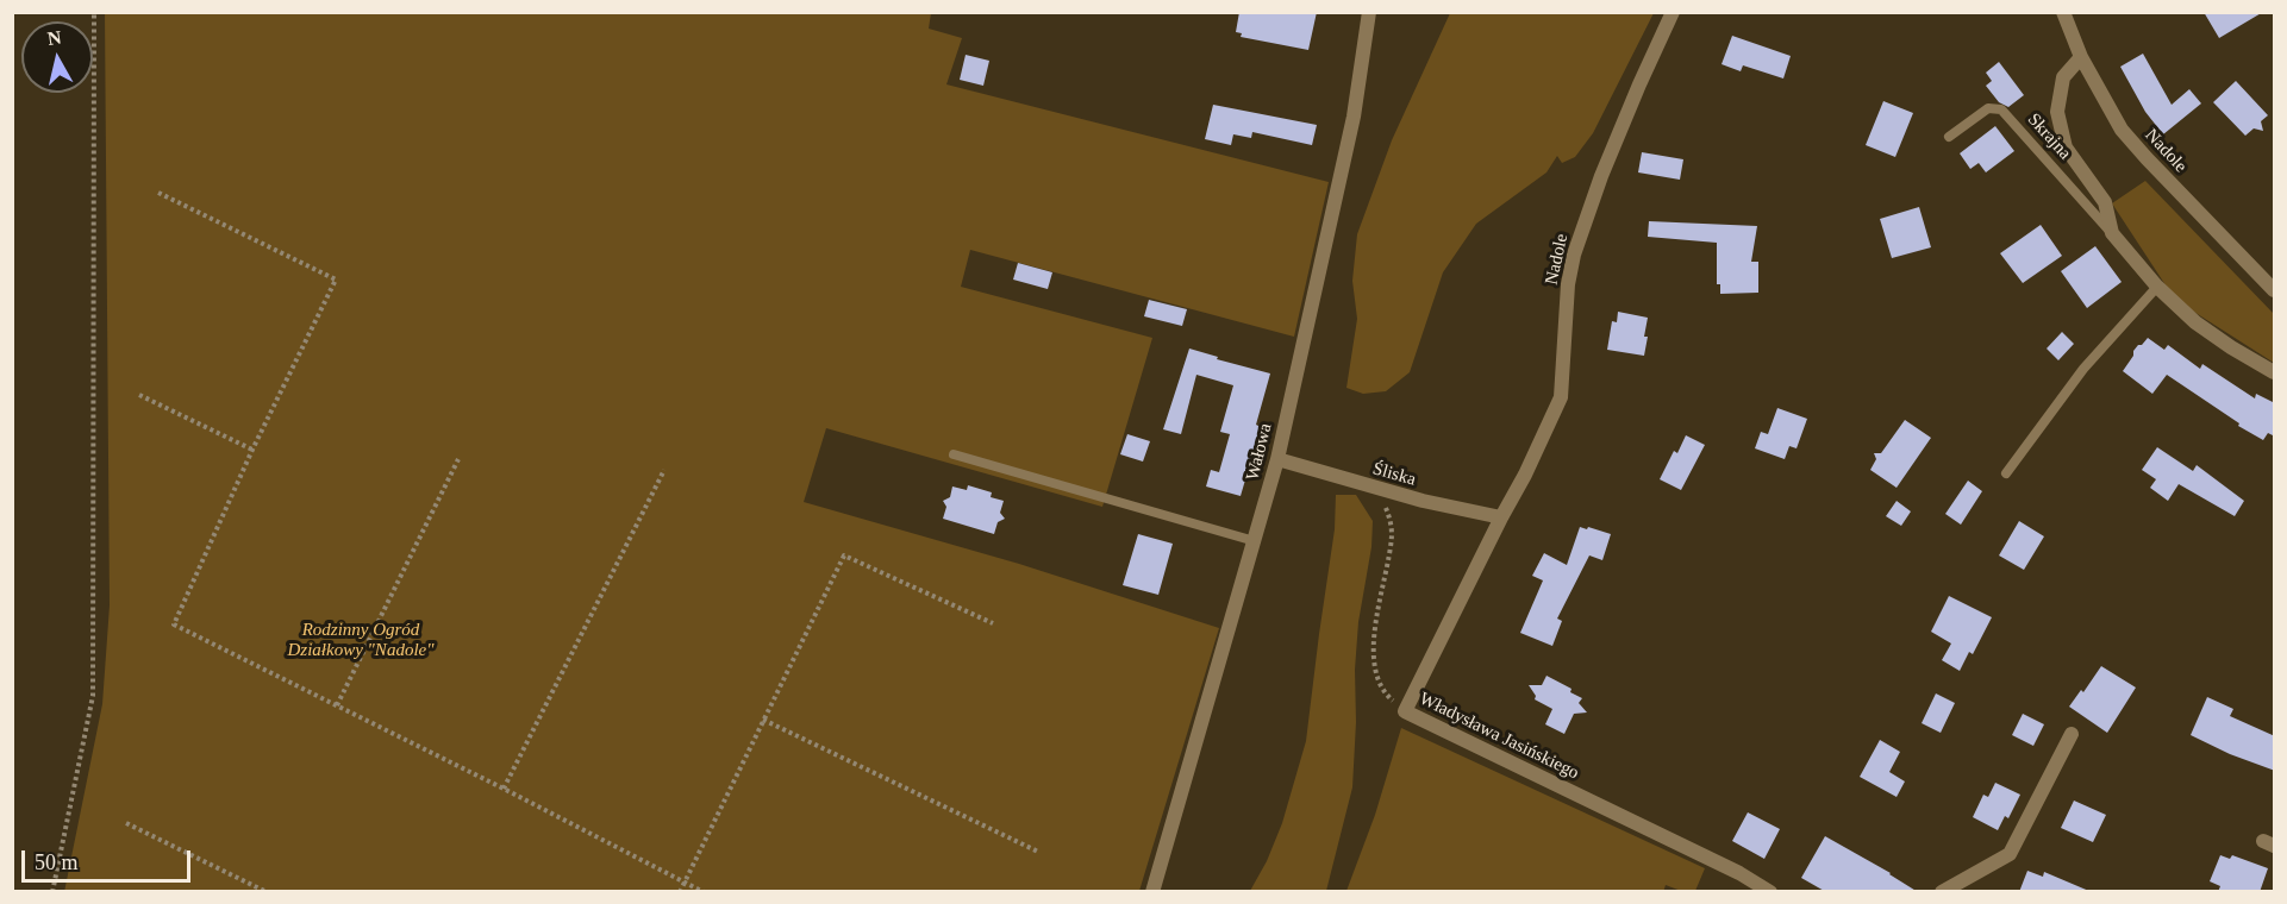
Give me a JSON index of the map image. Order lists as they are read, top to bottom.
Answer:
{
  "streets": {
    "street": [
      "Skrajna",
      "Nadole",
      "Wałowa",
      "Śliska",
      "Władysława Jasińskiego"
    ]
  },
  "crossings": [
    ["Skrajna", "Nadole"],
    ["Nadole", "Śliska"],
    ["Nadole", "Władysława Jasińskiego"],
    ["Wałowa", "Śliska"],
    ["Śliska", "Władysława Jasińskiego"]
  ],
  "parks": ["Rodzinny Ogród Działkowy \"Nadole\""],
  "scale_bar": "50 m",
  "north": "top"
}
